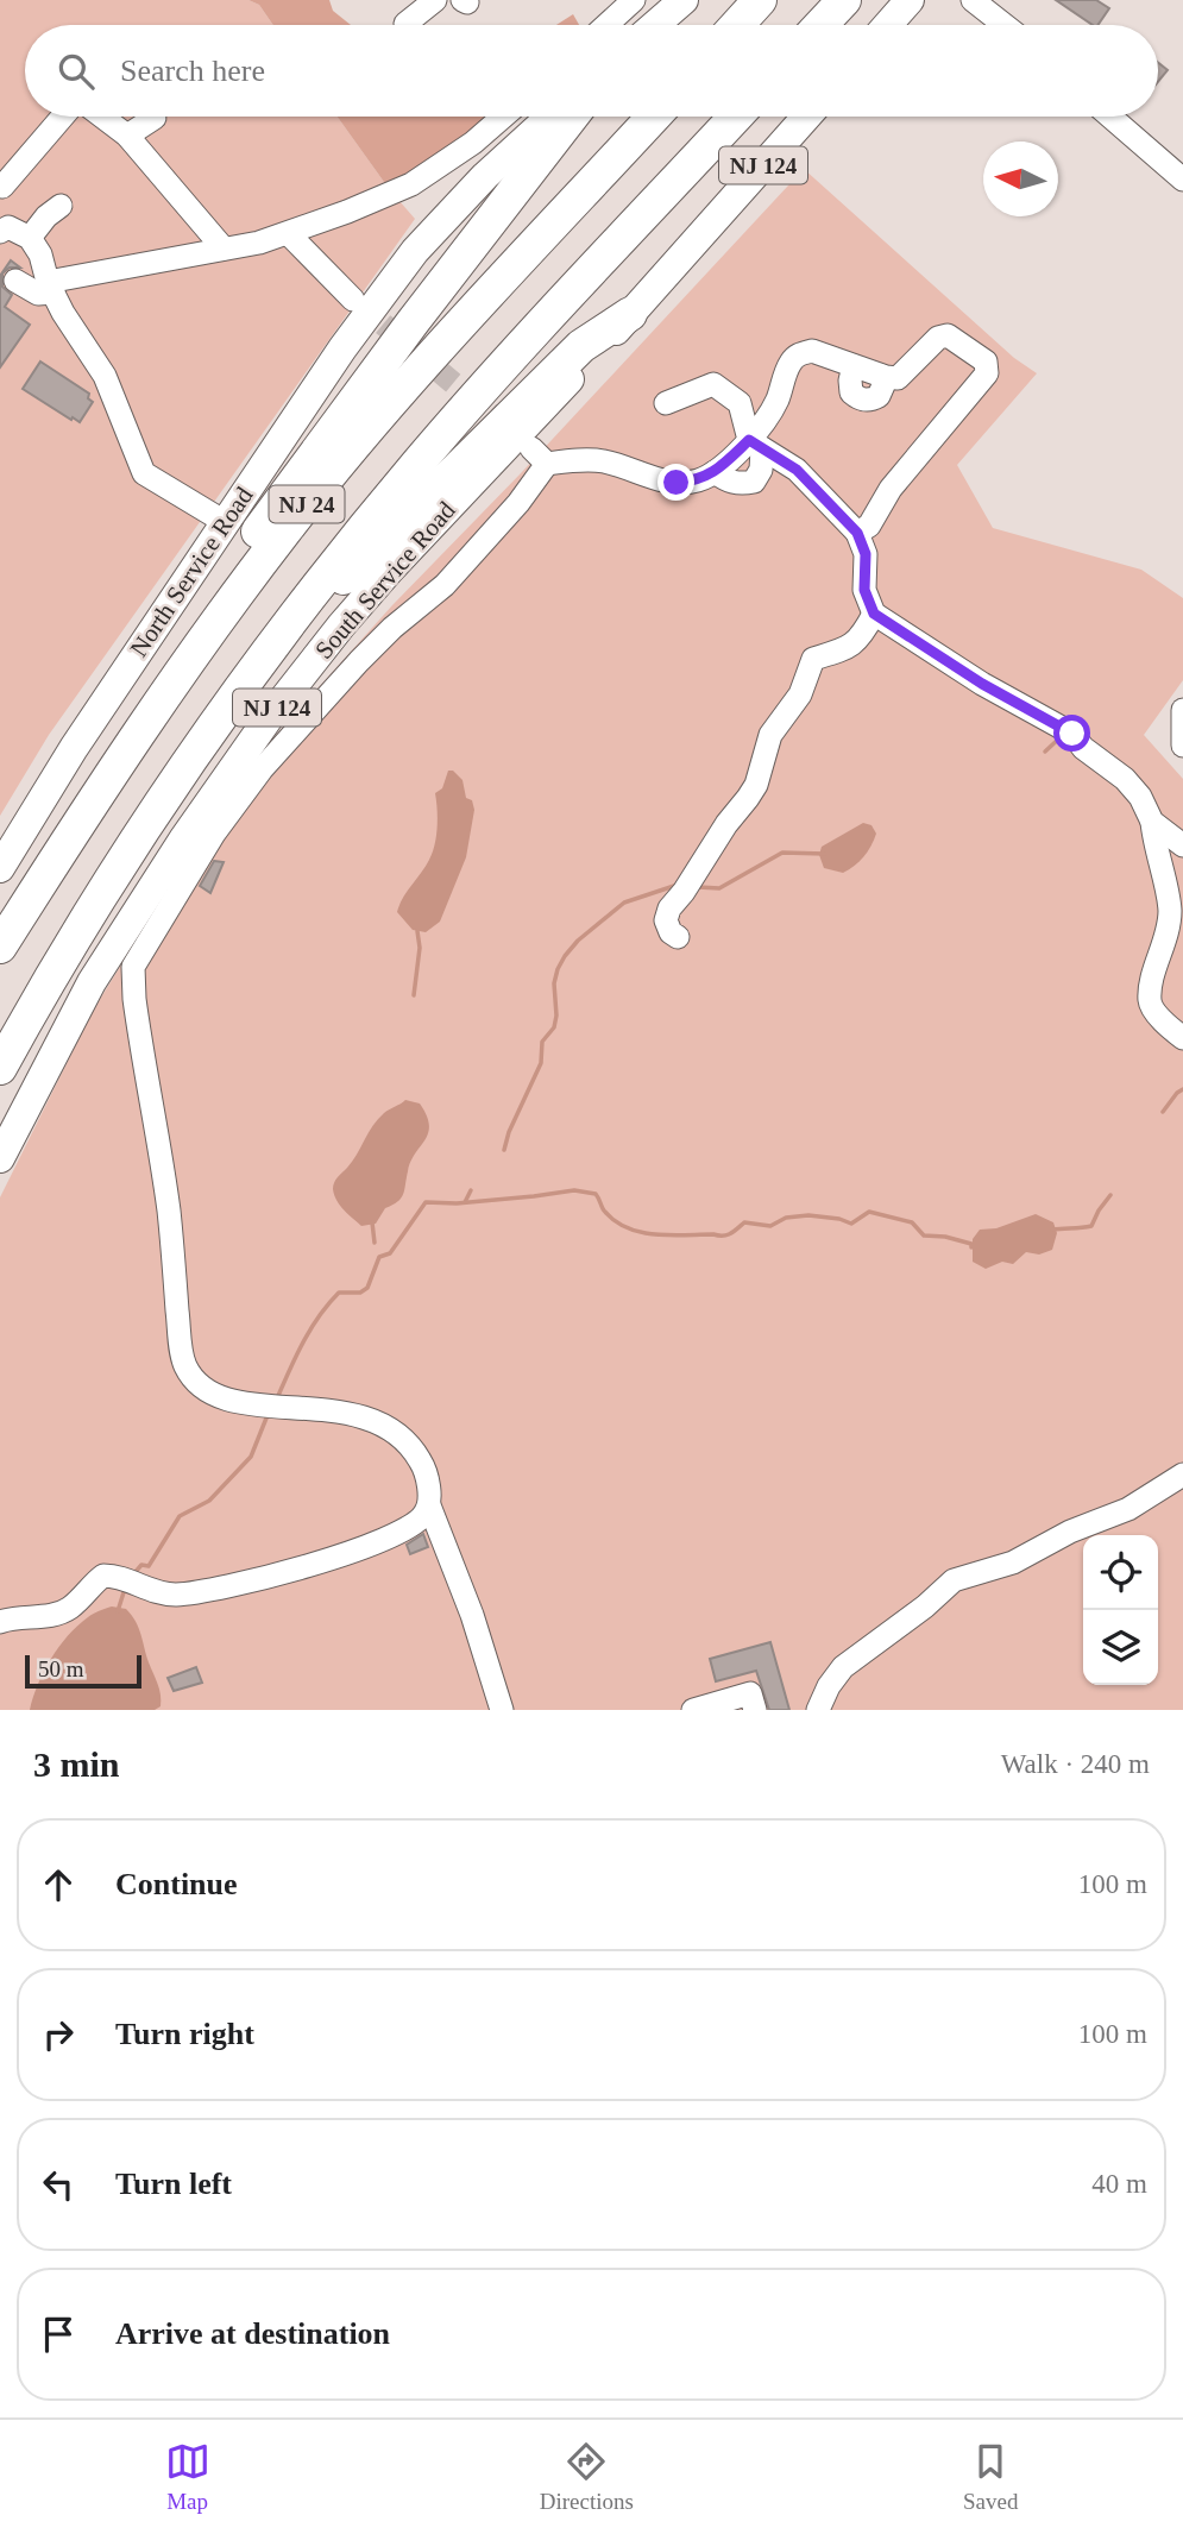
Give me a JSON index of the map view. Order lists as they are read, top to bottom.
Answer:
{
  "streets": {
    "highway": ["NJ 24"],
    "main road": ["NJ 124", "North Service Road", "South Service Road"]
  },
  "scale_bar": "50 m",
  "north": "left",
  "page": {
    "search": "Search here",
    "scale": "50 m",
    "heading": ["3 min", "Walk · 240 m"],
    "list": [
      ["Continue", "100 m"],
      ["Turn right", "100 m"],
      ["Turn left", "40 m"],
      "Arrive at destination"
    ],
    "nav": ["Map", "Directions", "Saved"]
  }
}
